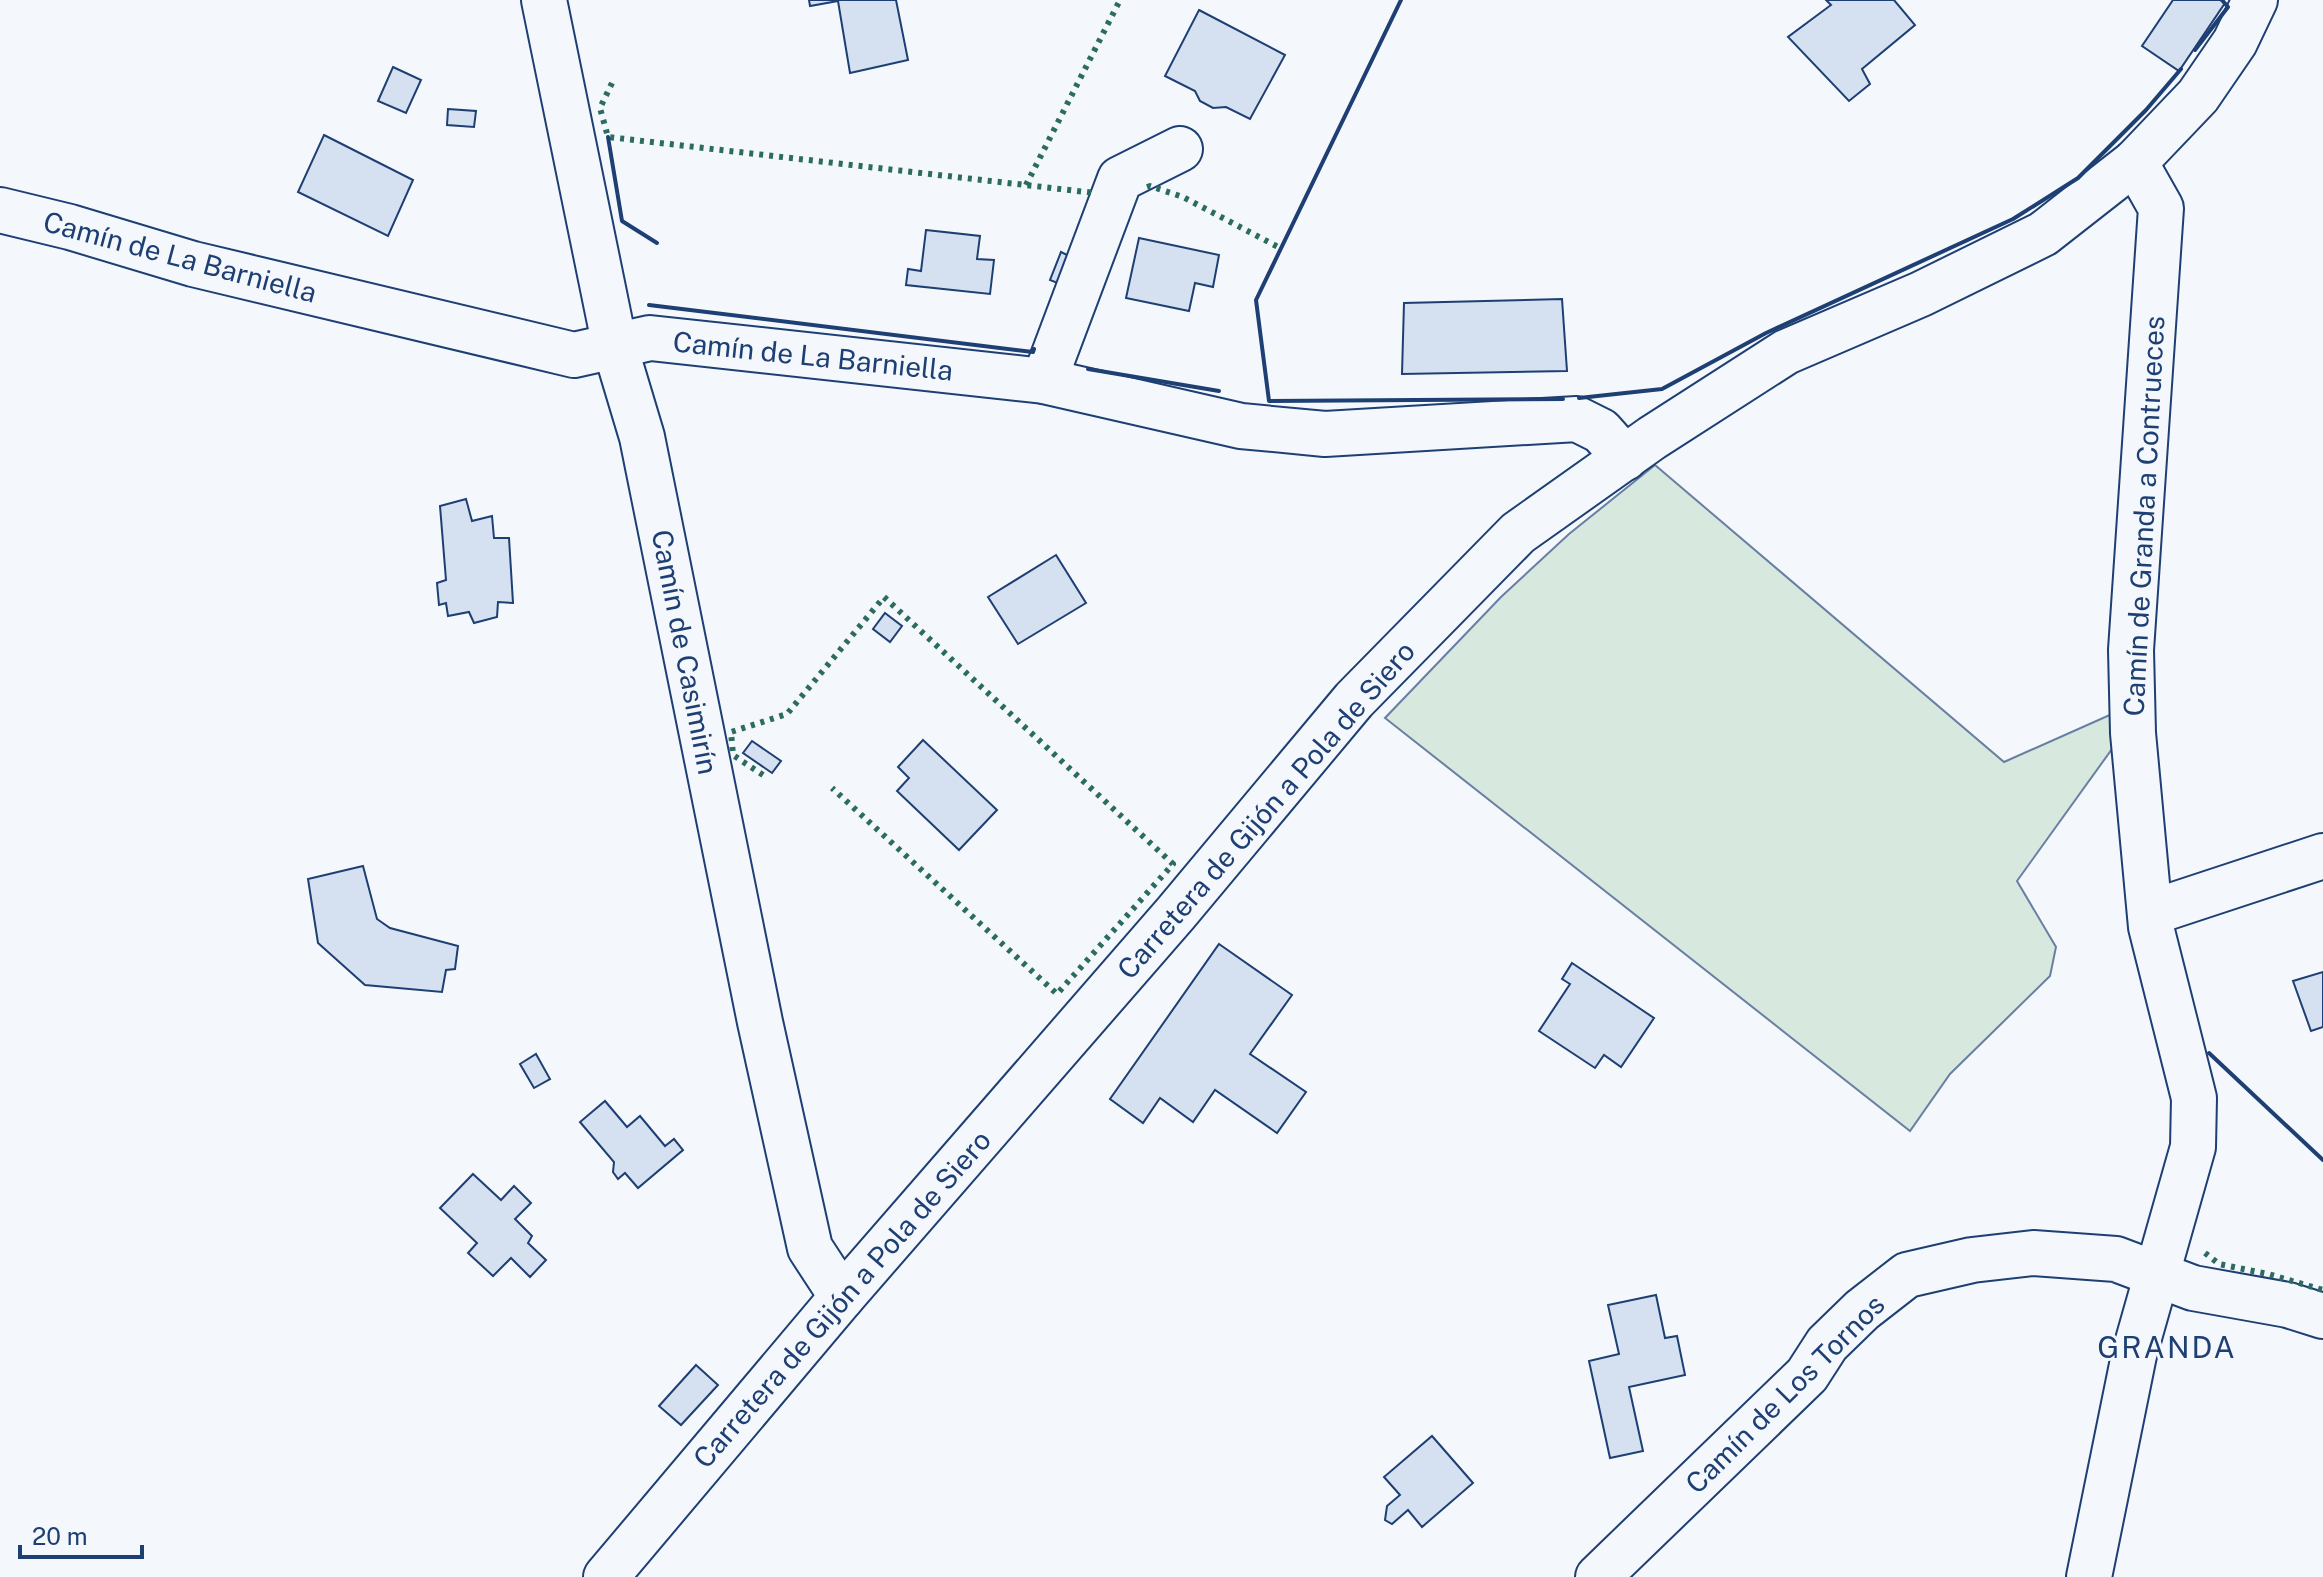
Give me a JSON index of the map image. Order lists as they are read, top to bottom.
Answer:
{
  "streets": {
    "street": [
      "Camín de La Barniella",
      "Camín de Granda a Contrueces",
      "Camín de Casimirín",
      "Carretera de Gijón a Pola de Siero",
      "Camín de Los Tornos"
    ]
  },
  "crossings": [
    ["Camín de La Barniella", "Camín de Casimirín"],
    ["Camín de La Barniella", "Carretera de Gijón a Pola de Siero"],
    ["Camín de Granda a Contrueces", "Carretera de Gijón a Pola de Siero"],
    ["Camín de Granda a Contrueces", "Camín de Los Tornos"],
    ["Camín de Casimirín", "Carretera de Gijón a Pola de Siero"]
  ],
  "districts": ["GRANDA"],
  "scale_bar": "20 m"
}
